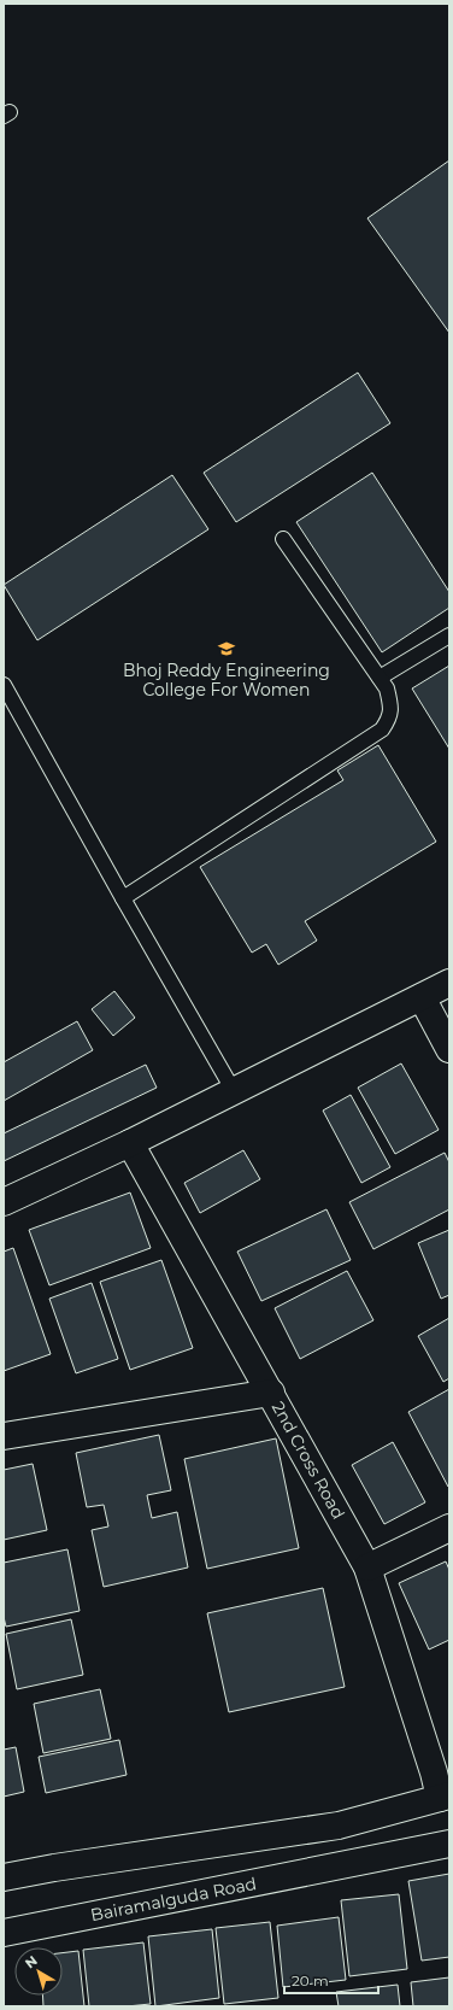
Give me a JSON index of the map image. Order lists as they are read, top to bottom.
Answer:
{
  "streets": {
    "street": ["2nd Cross Road", "Bairamalguda Road"]
  },
  "places": {
    "school or university": ["Bhoj Reddy Engineering College For Women"]
  },
  "scale_bar": "20 m",
  "north": "top left"
}
